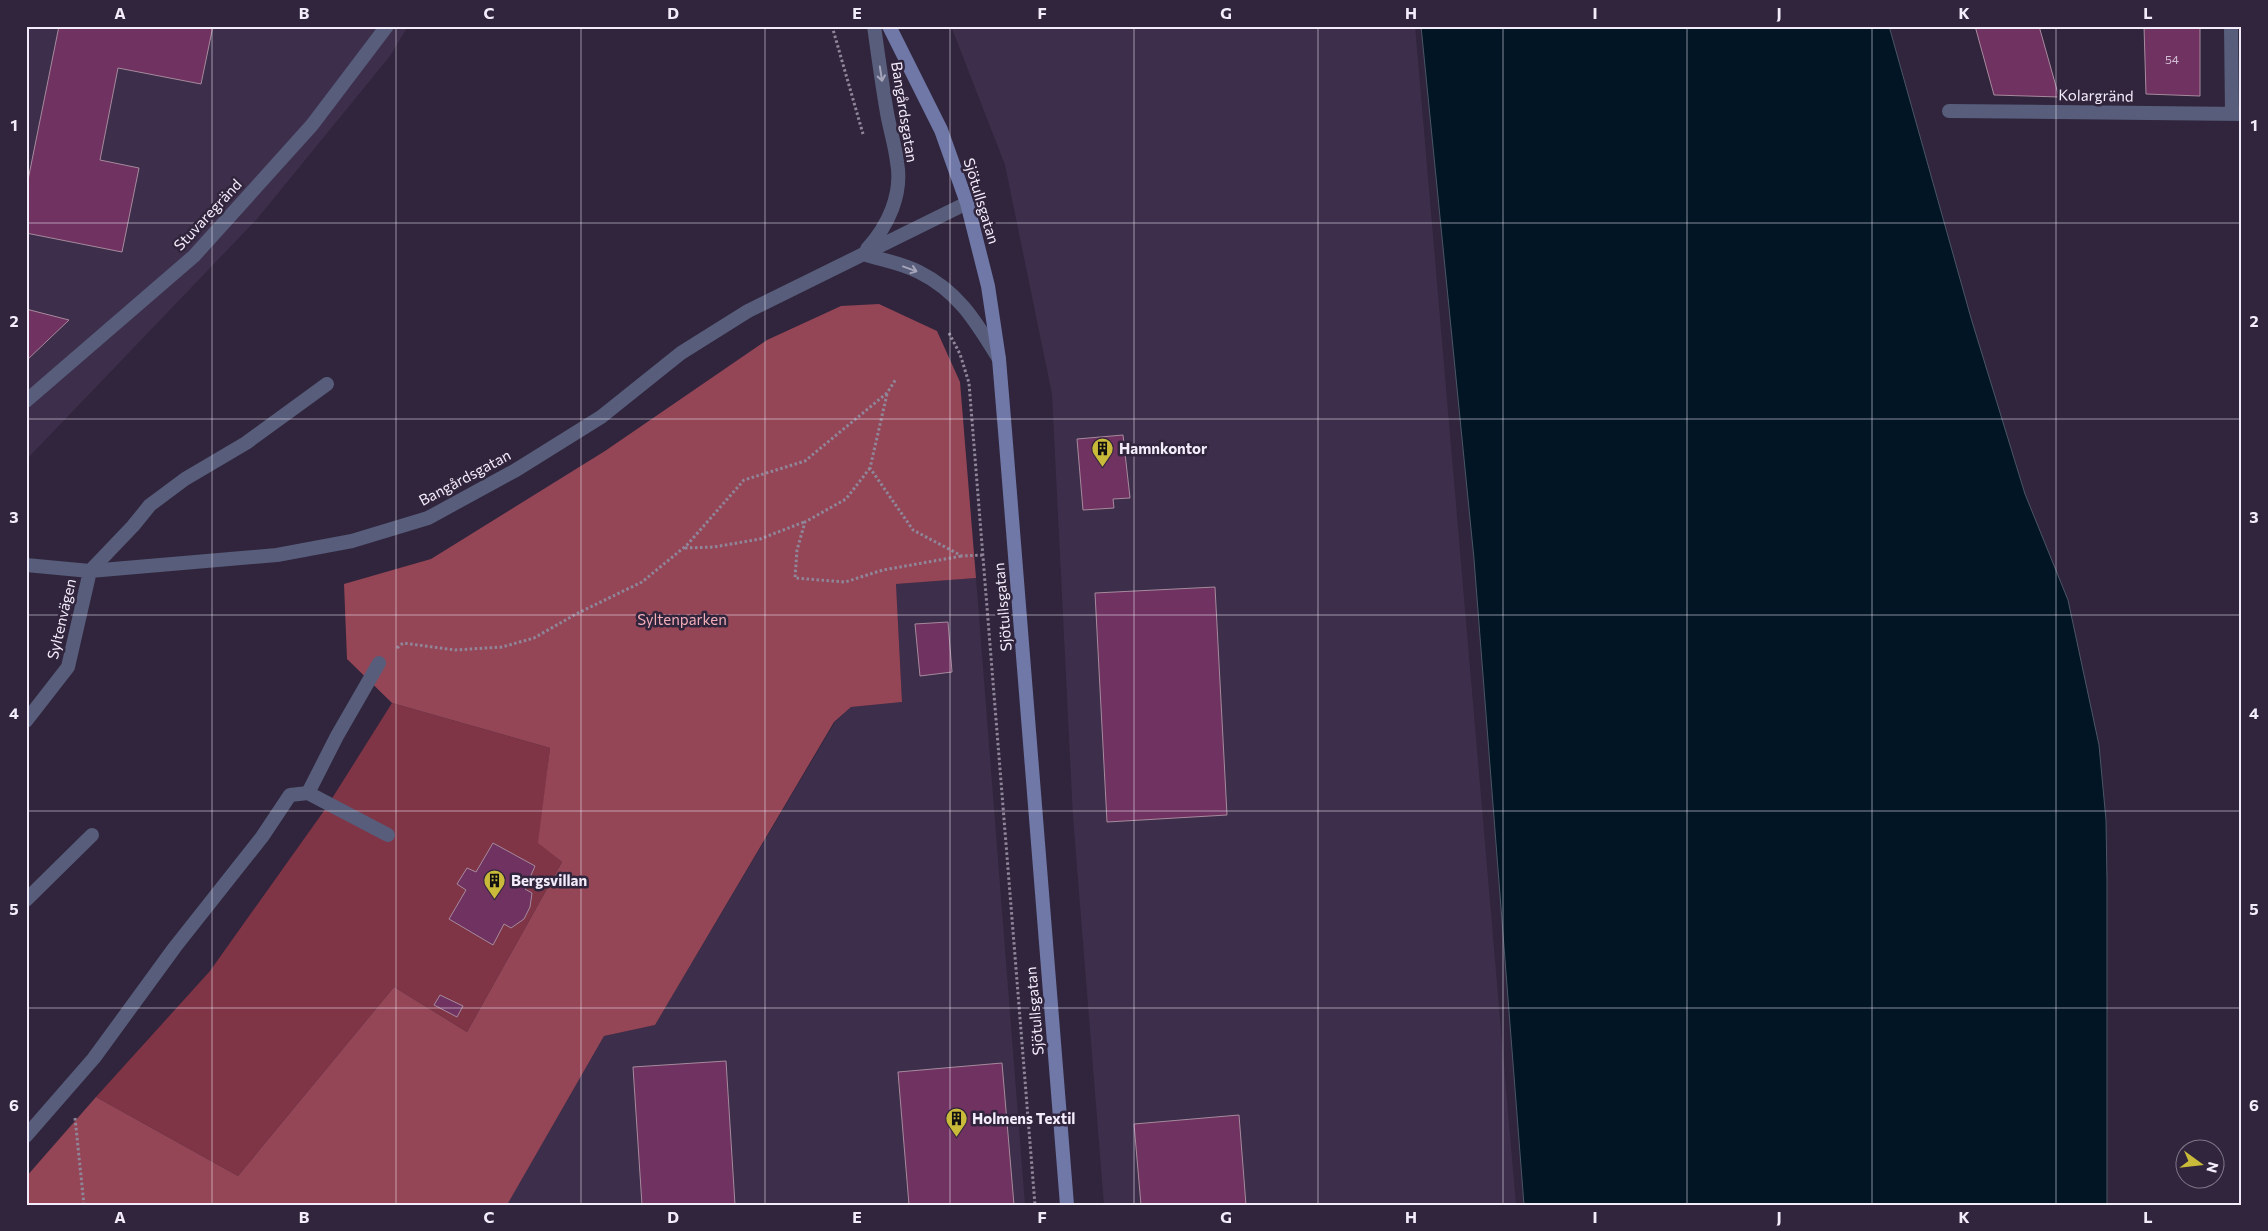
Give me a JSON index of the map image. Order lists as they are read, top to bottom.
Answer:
{
  "streets": {
    "main road": ["Sjötullsgatan"],
    "street": [
      "Kolargränd",
      "Bangårdsgatan",
      "Stuvaregränd",
      "Syltenvägen"
    ]
  },
  "crossings": [
    ["Bangårdsgatan", "Sjötullsgatan"],
    ["Bangårdsgatan", "Syltenvägen"]
  ],
  "parks": ["Syltenparken"],
  "places": {
    "building": ["Hamnkontor", "Bergsvillan", "Holmens Textil"]
  },
  "house_numbers": ["54"],
  "north": "right",
  "grid": {
    "columns": [
      "A",
      "B",
      "C",
      "D",
      "E",
      "F",
      "G",
      "H",
      "I",
      "J",
      "K",
      "L"
    ],
    "rows": [
      "1",
      "2",
      "3",
      "4",
      "5",
      "6"
    ]
  }
}
